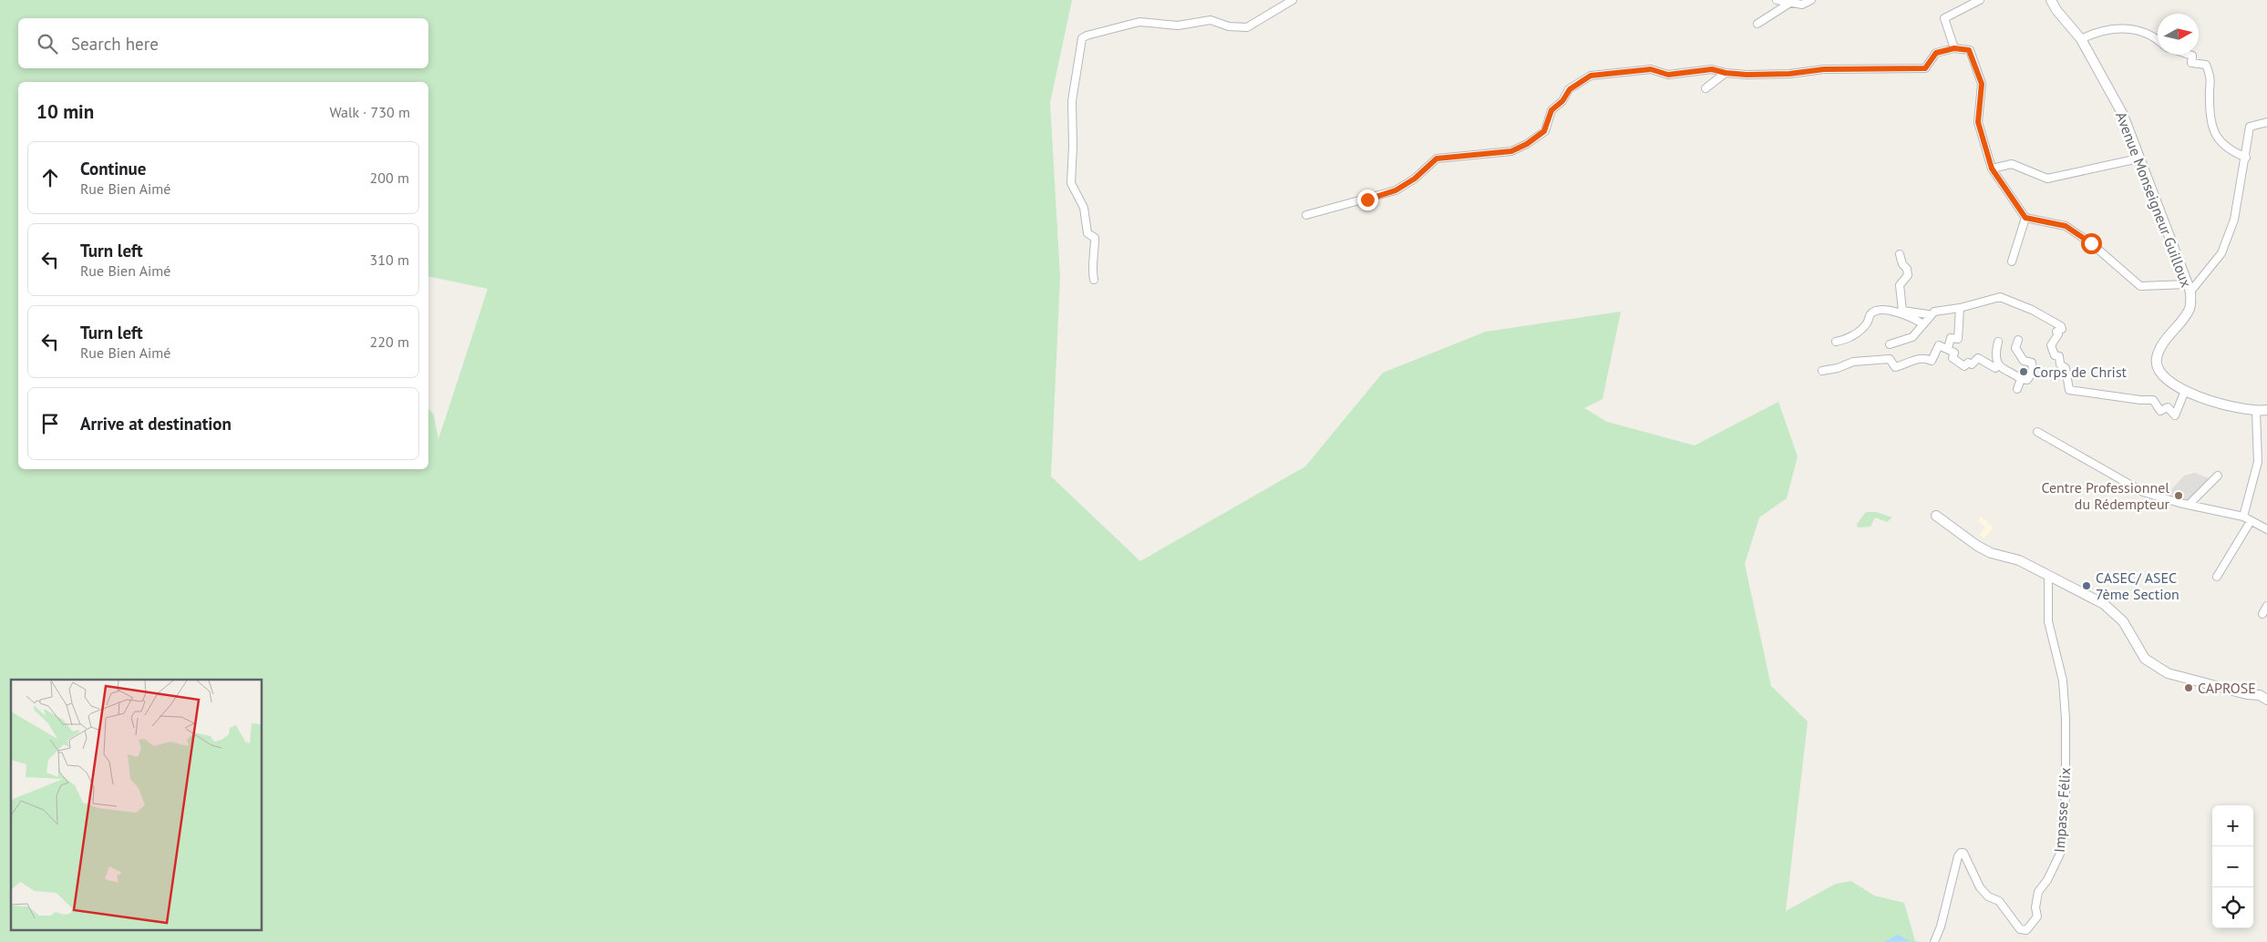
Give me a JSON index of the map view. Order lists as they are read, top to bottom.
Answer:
{
  "streets": {
    "street": ["Avenue Monseigneur Guilloux", "Impasse Félix"]
  },
  "places": [
    "Corps de Christ",
    "Centre Professionnel du Rédempteur",
    "CASEC/ ASEC 7ème Section",
    "CAPROSE"
  ],
  "north": "right",
  "page": {
    "search": "Search here",
    "heading": ["10 min", "Walk · 730 m"],
    "list": [
      ["Continue", "Rue Bien Aimé", "200 m"],
      ["Turn left", "Rue Bien Aimé", "310 m"],
      ["Turn left", "Rue Bien Aimé", "220 m"],
      "Arrive at destination"
    ],
    "map_buttons": ["+", "−"]
  }
}
